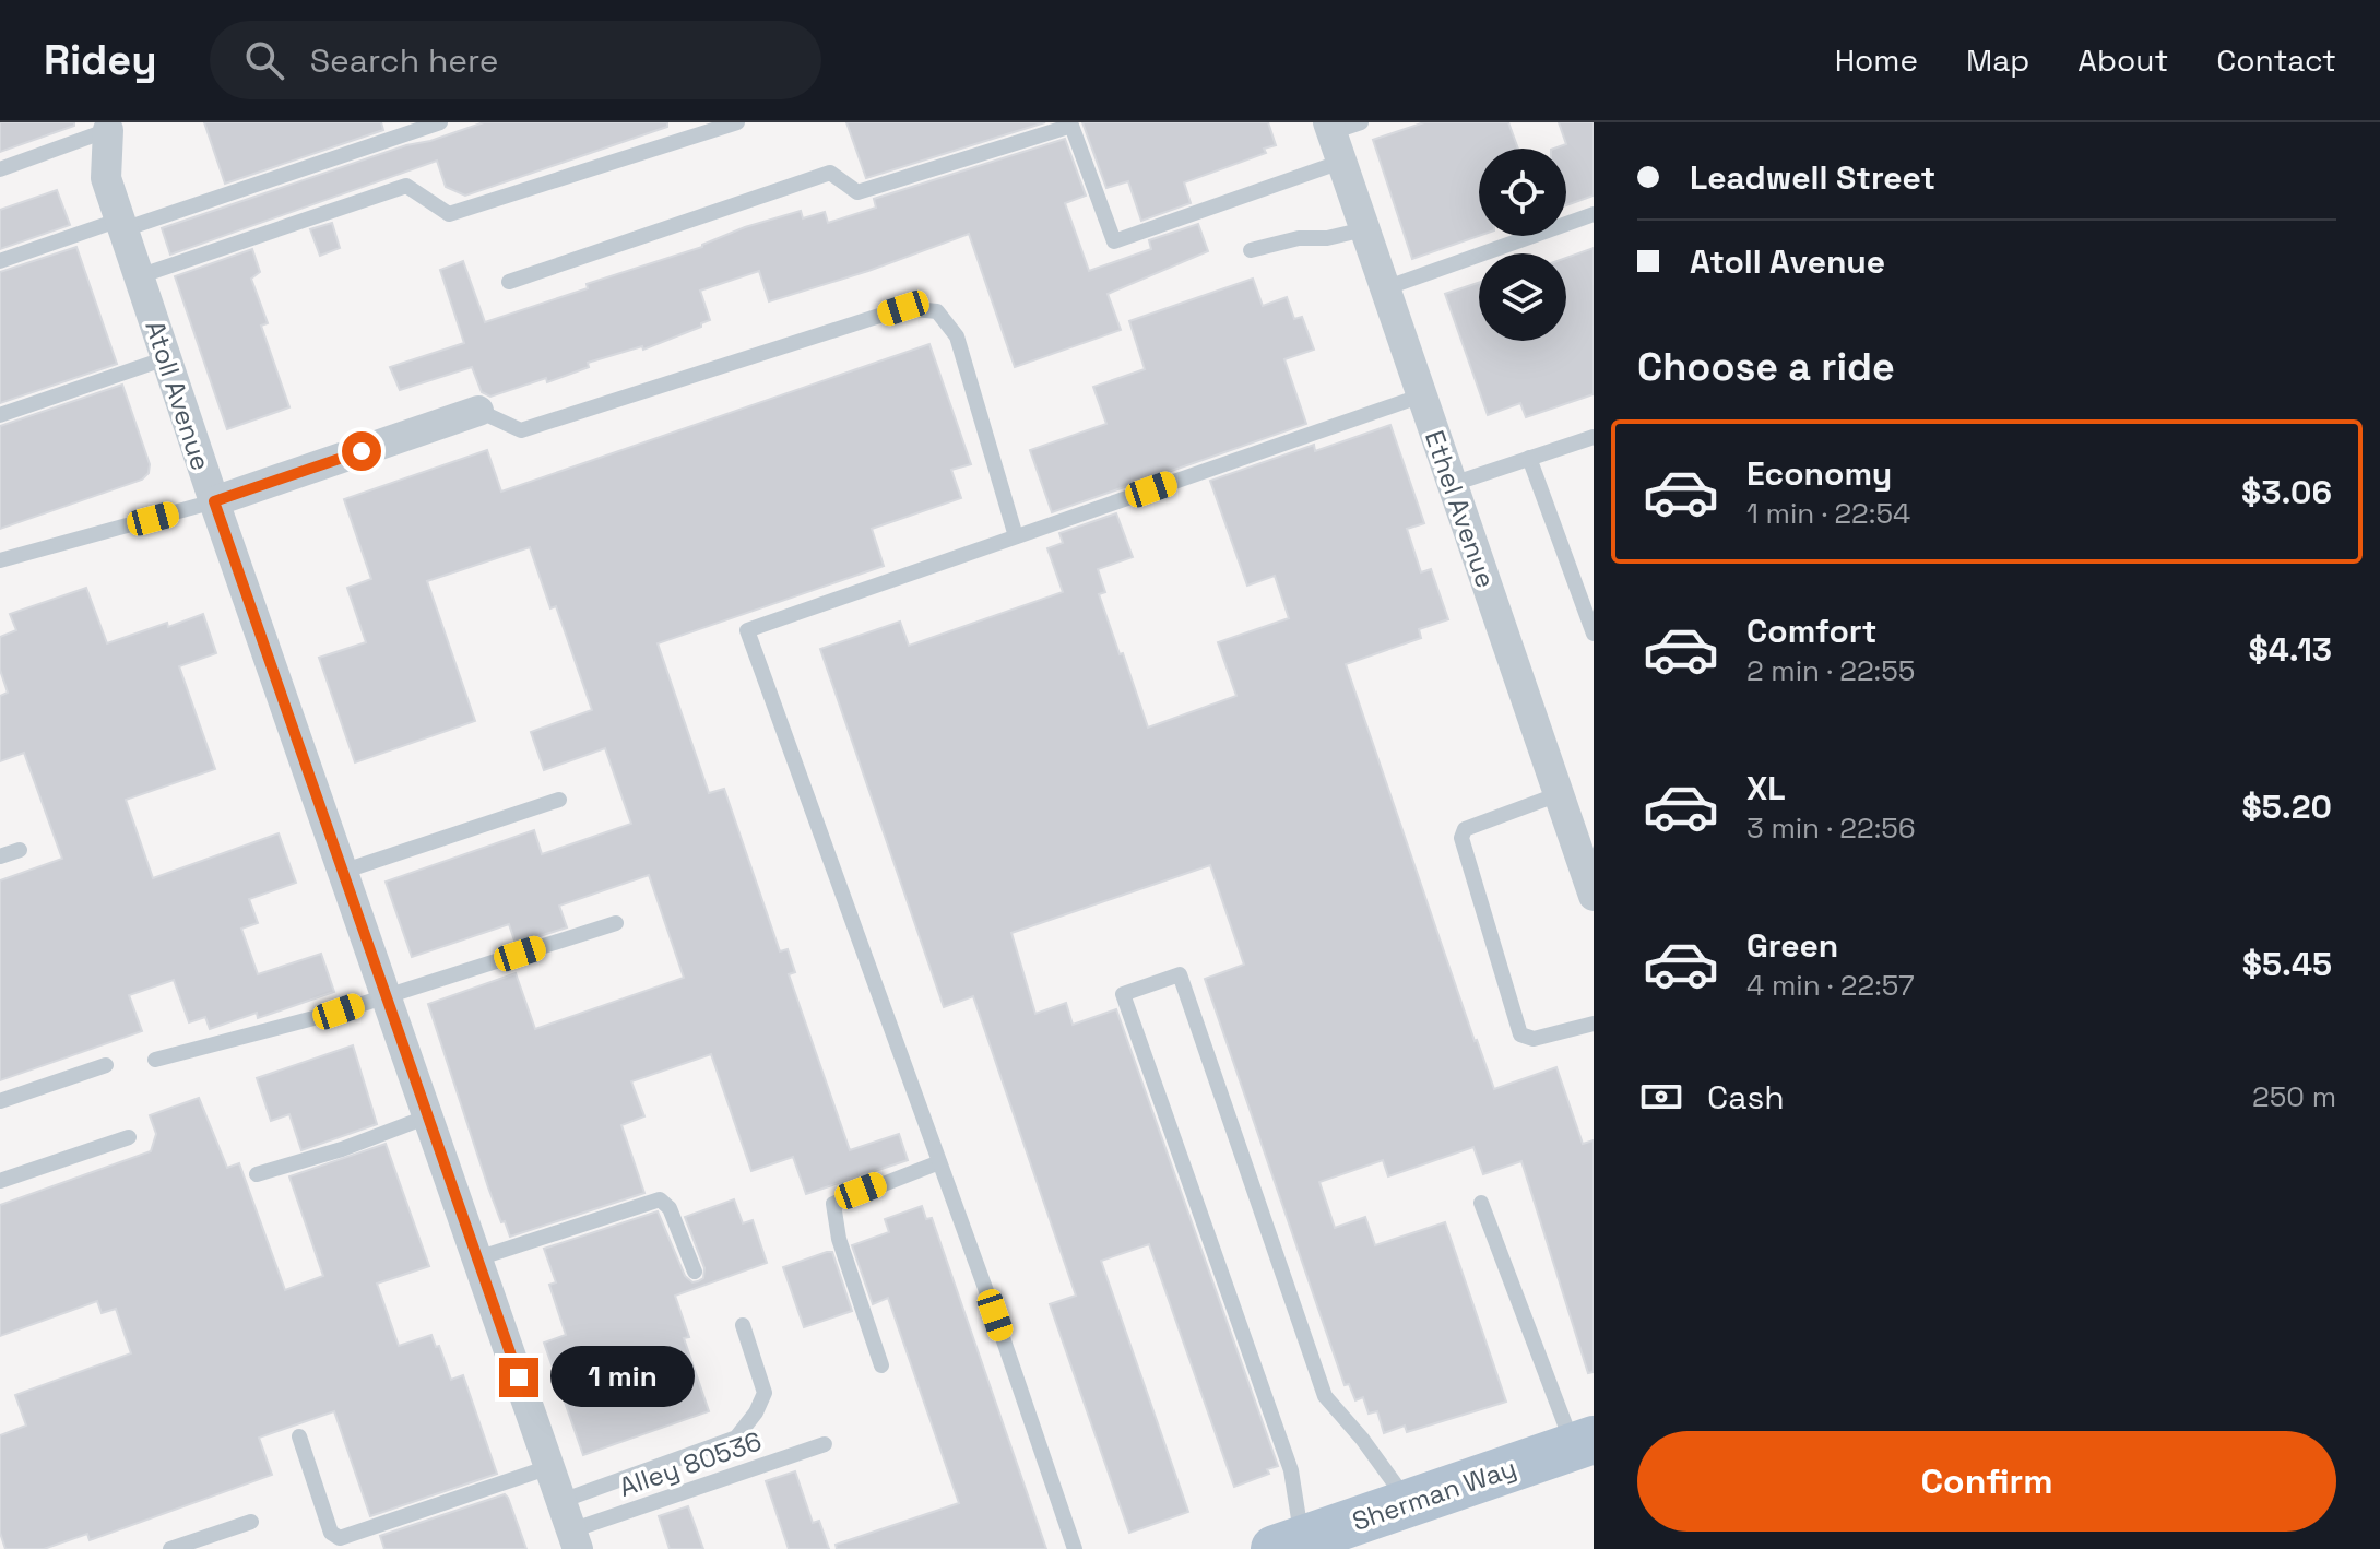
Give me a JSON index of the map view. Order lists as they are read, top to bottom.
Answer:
{
  "streets": {
    "main road": ["Sherman Way"],
    "street": ["Atoll Avenue", "Ethel Avenue"],
    "lane": ["Alley 80536"]
  },
  "crossings": [
    ["Atoll Avenue", "Alley 80536"]
  ],
  "page": {
    "header": "Ridey",
    "search": "Search here",
    "nav": [
      "Home",
      "Map",
      "About",
      "Contact"
    ],
    "banner": ["Leadwell Street", "Atoll Avenue"],
    "heading": "Choose a ride",
    "list": [
      {
        "name": "Economy",
        "note": "1 min · 22:54",
        "value": "$3.06"
      },
      {
        "name": "Comfort",
        "note": "2 min · 22:55",
        "value": "$4.13"
      },
      {
        "name": "XL",
        "note": "3 min · 22:56",
        "value": "$5.20"
      },
      {
        "name": "Green",
        "note": "4 min · 22:57",
        "value": "$5.45"
      }
    ],
    "pay": ["Cash", "250 m"],
    "bubble": "1 min",
    "buttons": "Confirm"
  }
}
